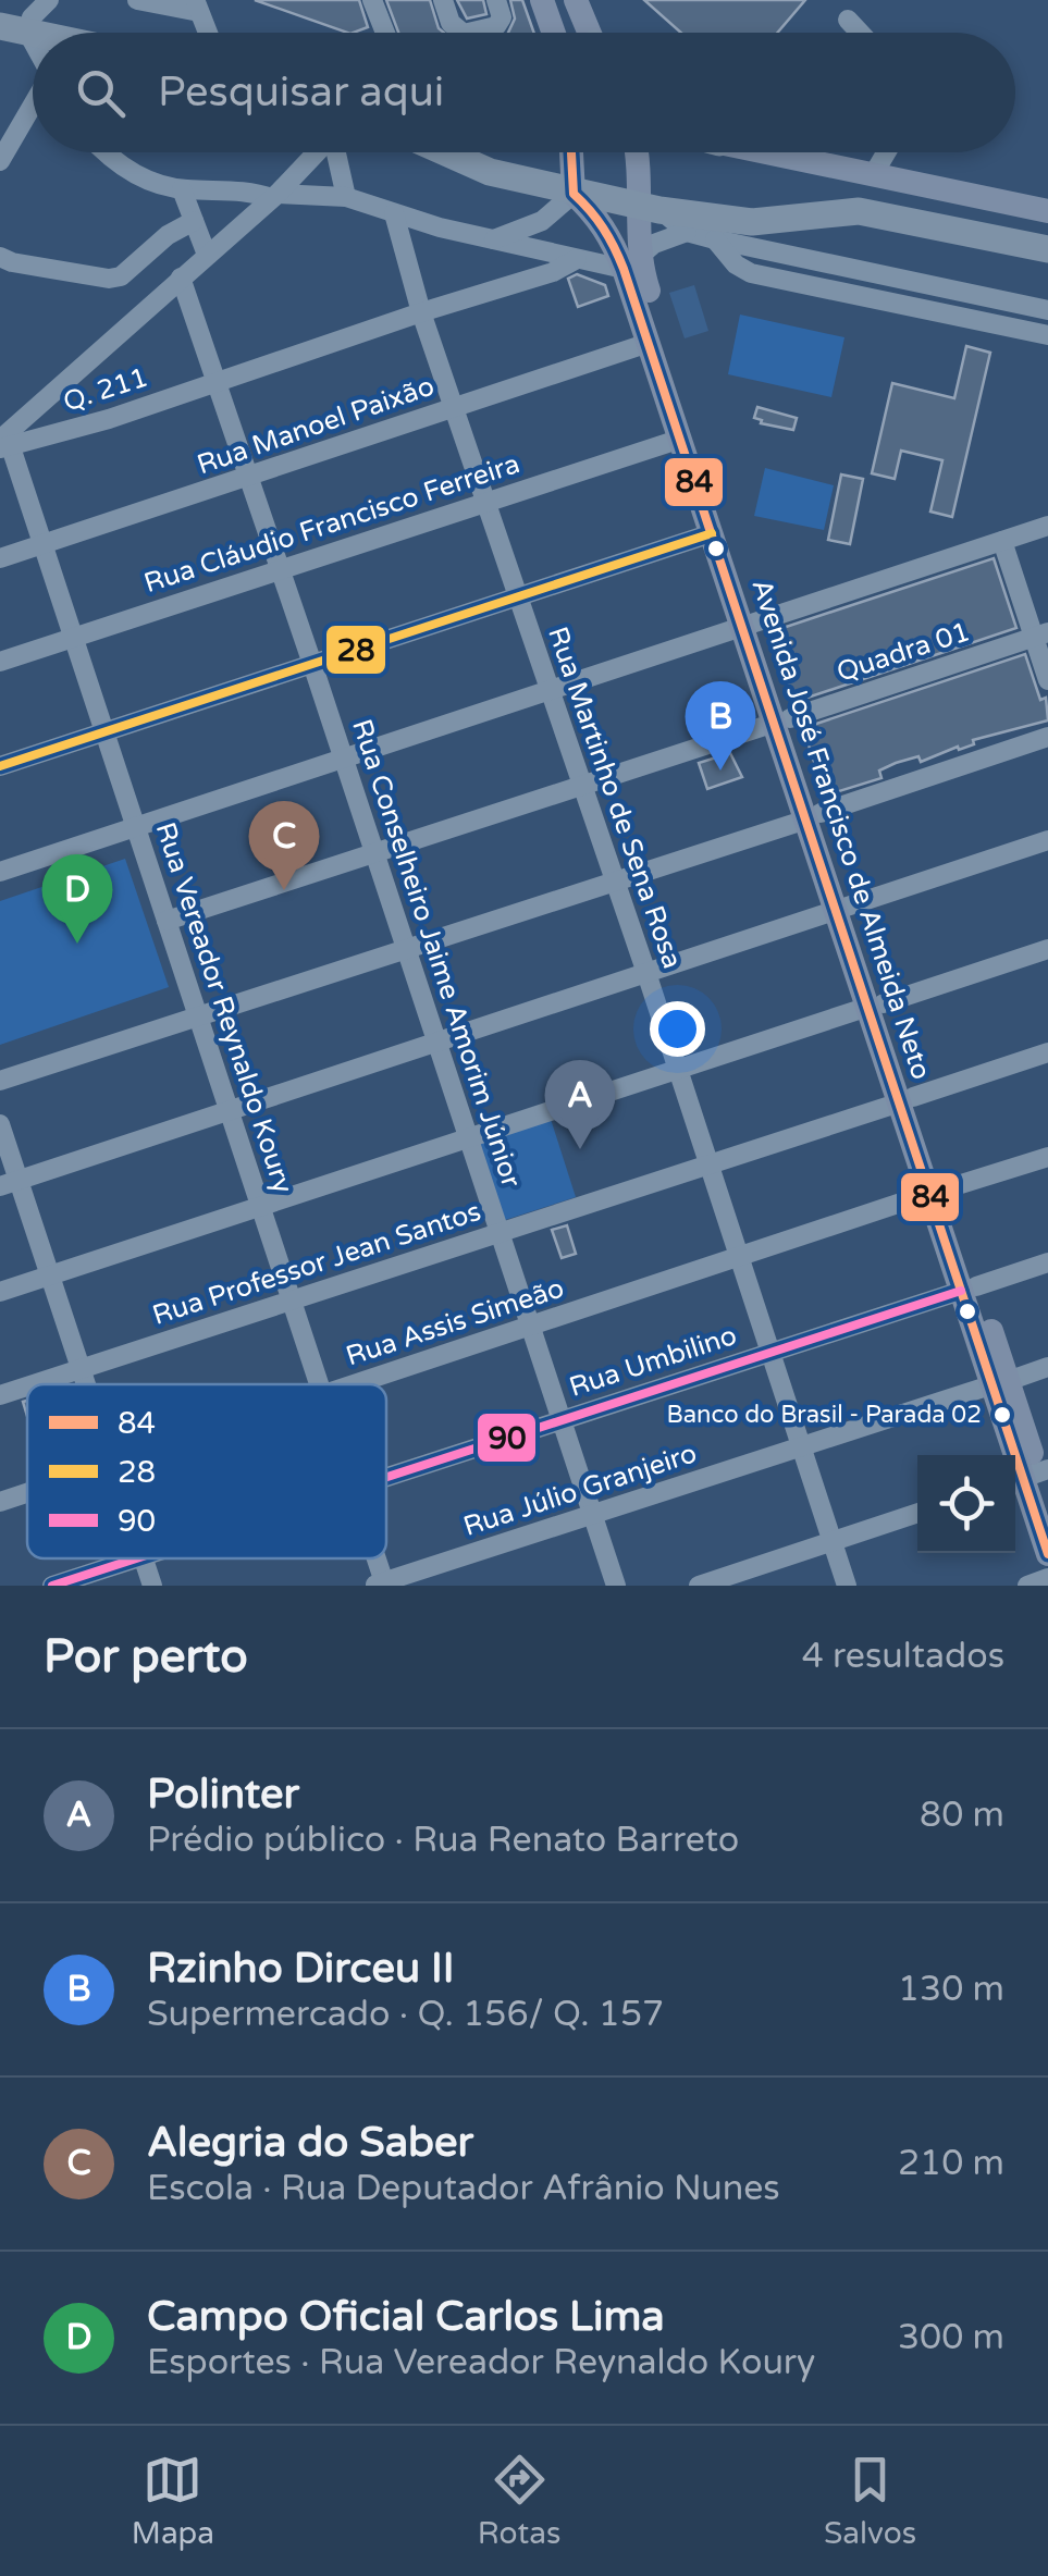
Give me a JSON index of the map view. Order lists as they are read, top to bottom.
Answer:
{
  "streets": {
    "main road": ["Avenida José Francisco de Almeida Neto"],
    "street": [
      "Q. 211",
      "Rua Manoel Paixão",
      "Rua Cláudio Francisco Ferreira",
      "Quadra 01",
      "Rua Martinho de Sena Rosa",
      "Rua Conselheiro Jaime Amorim Júnior",
      "Rua Vereador Reynaldo Koury",
      "Rua Professor Jean Santos",
      "Rua Assis Simeão",
      "Rua Umbilino",
      "Rua Júlio Granjeiro"
    ]
  },
  "crossings": [
    ["Q. 211", "Rua Martinho de Sena Rosa"],
    ["Q. 211", "Rua Conselheiro Jaime Amorim Júnior"],
    ["Q. 211", "Rua Vereador Reynaldo Koury"],
    ["Rua Manoel Paixão", "Rua Martinho de Sena Rosa"],
    ["Rua Manoel Paixão", "Avenida José Francisco de Almeida Neto"],
    ["Rua Manoel Paixão", "Rua Conselheiro Jaime Amorim Júnior"],
    ["Rua Manoel Paixão", "Rua Vereador Reynaldo Koury"],
    ["Rua Cláudio Francisco Ferreira", "Rua Martinho de Sena Rosa"],
    ["Rua Cláudio Francisco Ferreira", "Avenida José Francisco de Almeida Neto"],
    ["Rua Cláudio Francisco Ferreira", "Rua Conselheiro Jaime Amorim Júnior"],
    ["Rua Cláudio Francisco Ferreira", "Rua Vereador Reynaldo Koury"],
    ["Quadra 01", "Rua Martinho de Sena Rosa"],
    ["Quadra 01", "Avenida José Francisco de Almeida Neto"],
    ["Quadra 01", "Rua Conselheiro Jaime Amorim Júnior"],
    ["Quadra 01", "Rua Vereador Reynaldo Koury"],
    ["Rua Martinho de Sena Rosa", "Rua Professor Jean Santos"],
    ["Rua Martinho de Sena Rosa", "Rua Assis Simeão"],
    ["Rua Martinho de Sena Rosa", "Rua Umbilino"],
    ["Rua Martinho de Sena Rosa", "Rua Júlio Granjeiro"],
    ["Avenida José Francisco de Almeida Neto", "Rua Professor Jean Santos"],
    ["Avenida José Francisco de Almeida Neto", "Rua Assis Simeão"],
    ["Avenida José Francisco de Almeida Neto", "Rua Umbilino"],
    ["Avenida José Francisco de Almeida Neto", "Rua Júlio Granjeiro"],
    ["Rua Conselheiro Jaime Amorim Júnior", "Rua Professor Jean Santos"],
    ["Rua Conselheiro Jaime Amorim Júnior", "Rua Assis Simeão"],
    ["Rua Conselheiro Jaime Amorim Júnior", "Rua Umbilino"],
    ["Rua Conselheiro Jaime Amorim Júnior", "Rua Júlio Granjeiro"],
    ["Rua Vereador Reynaldo Koury", "Rua Professor Jean Santos"]
  ],
  "places": ["Banco do Brasil - Parada 02"],
  "lines": ["transit line 84", "transit line 28", "transit line 90"],
  "legend": ["84", "28", "90"],
  "page": {
    "search": "Pesquisar aqui",
    "pins": [
      "B",
      "C",
      "D",
      "A"
    ],
    "heading": ["Por perto", "4 resultados"],
    "list": [
      {
        "mark": "A",
        "name": "Polinter",
        "note": "Prédio público · Rua Renato Barreto",
        "value": "80 m"
      },
      {
        "mark": "B",
        "name": "Rzinho Dirceu II",
        "note": "Supermercado · Q. 156/ Q. 157",
        "value": "130 m"
      },
      {
        "mark": "C",
        "name": "Alegria do Saber",
        "note": "Escola · Rua Deputador Afrânio Nunes",
        "value": "210 m"
      },
      {
        "mark": "D",
        "name": "Campo Oficial Carlos Lima",
        "note": "Esportes · Rua Vereador Reynaldo Koury",
        "value": "300 m"
      }
    ],
    "nav": ["Mapa", "Rotas", "Salvos"]
  }
}
